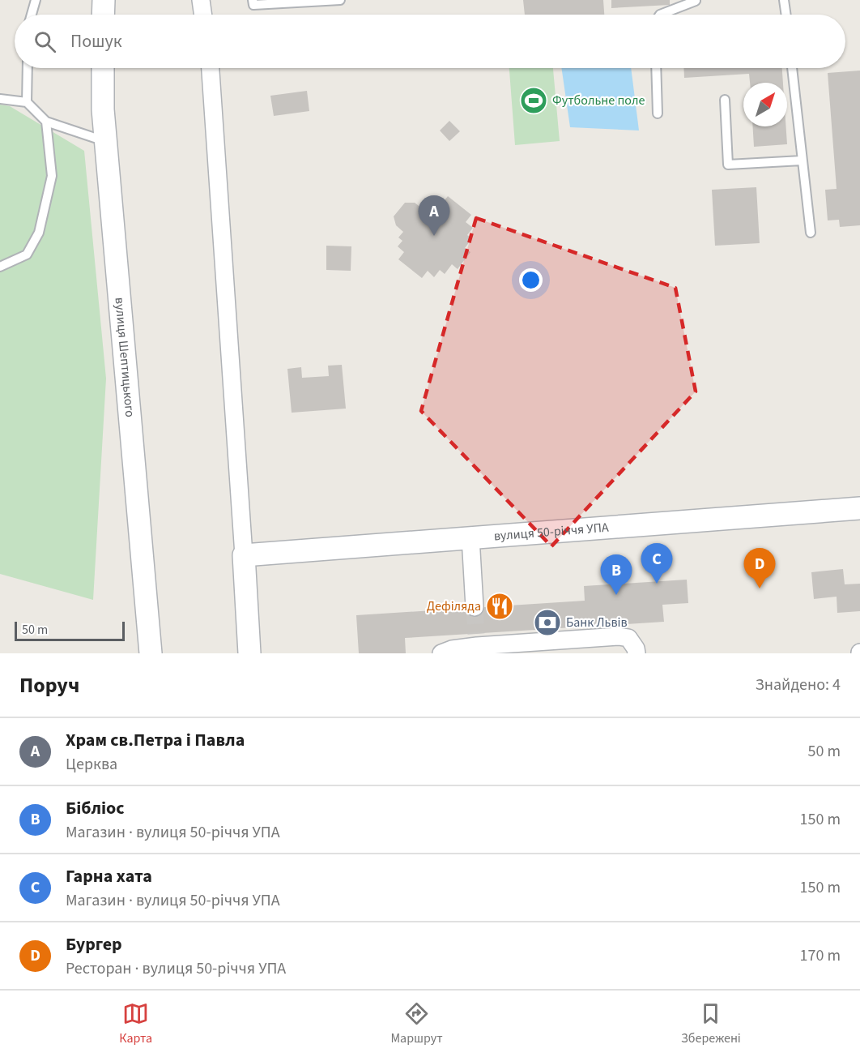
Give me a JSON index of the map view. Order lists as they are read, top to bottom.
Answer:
{
  "streets": {
    "street": ["вулиця Шептицького", "вулиця 50-річчя УПА"]
  },
  "places": {
    "sports": ["Футбольне поле"],
    "restaurant": ["Дефіляда"],
    "bank": ["Банк Львів"]
  },
  "scale_bar": "50 m",
  "north": "top right",
  "page": {
    "search": "Пошук",
    "pins": [
      "A",
      "C",
      "D",
      "B"
    ],
    "scale": "50 m",
    "heading": ["Поруч", "Знайдено: 4"],
    "list": [
      {
        "mark": "A",
        "name": "Храм св.Петра і Павла",
        "note": "Церква",
        "value": "50 m"
      },
      {
        "mark": "B",
        "name": "Бібліос",
        "note": "Магазин · вулиця 50-річчя УПА",
        "value": "150 m"
      },
      {
        "mark": "C",
        "name": "Гарна хата",
        "note": "Магазин · вулиця 50-річчя УПА",
        "value": "150 m"
      },
      {
        "mark": "D",
        "name": "Бургер",
        "note": "Ресторан · вулиця 50-річчя УПА",
        "value": "170 m"
      }
    ],
    "nav": ["Карта", "Маршрут", "Збережені"]
  }
}
